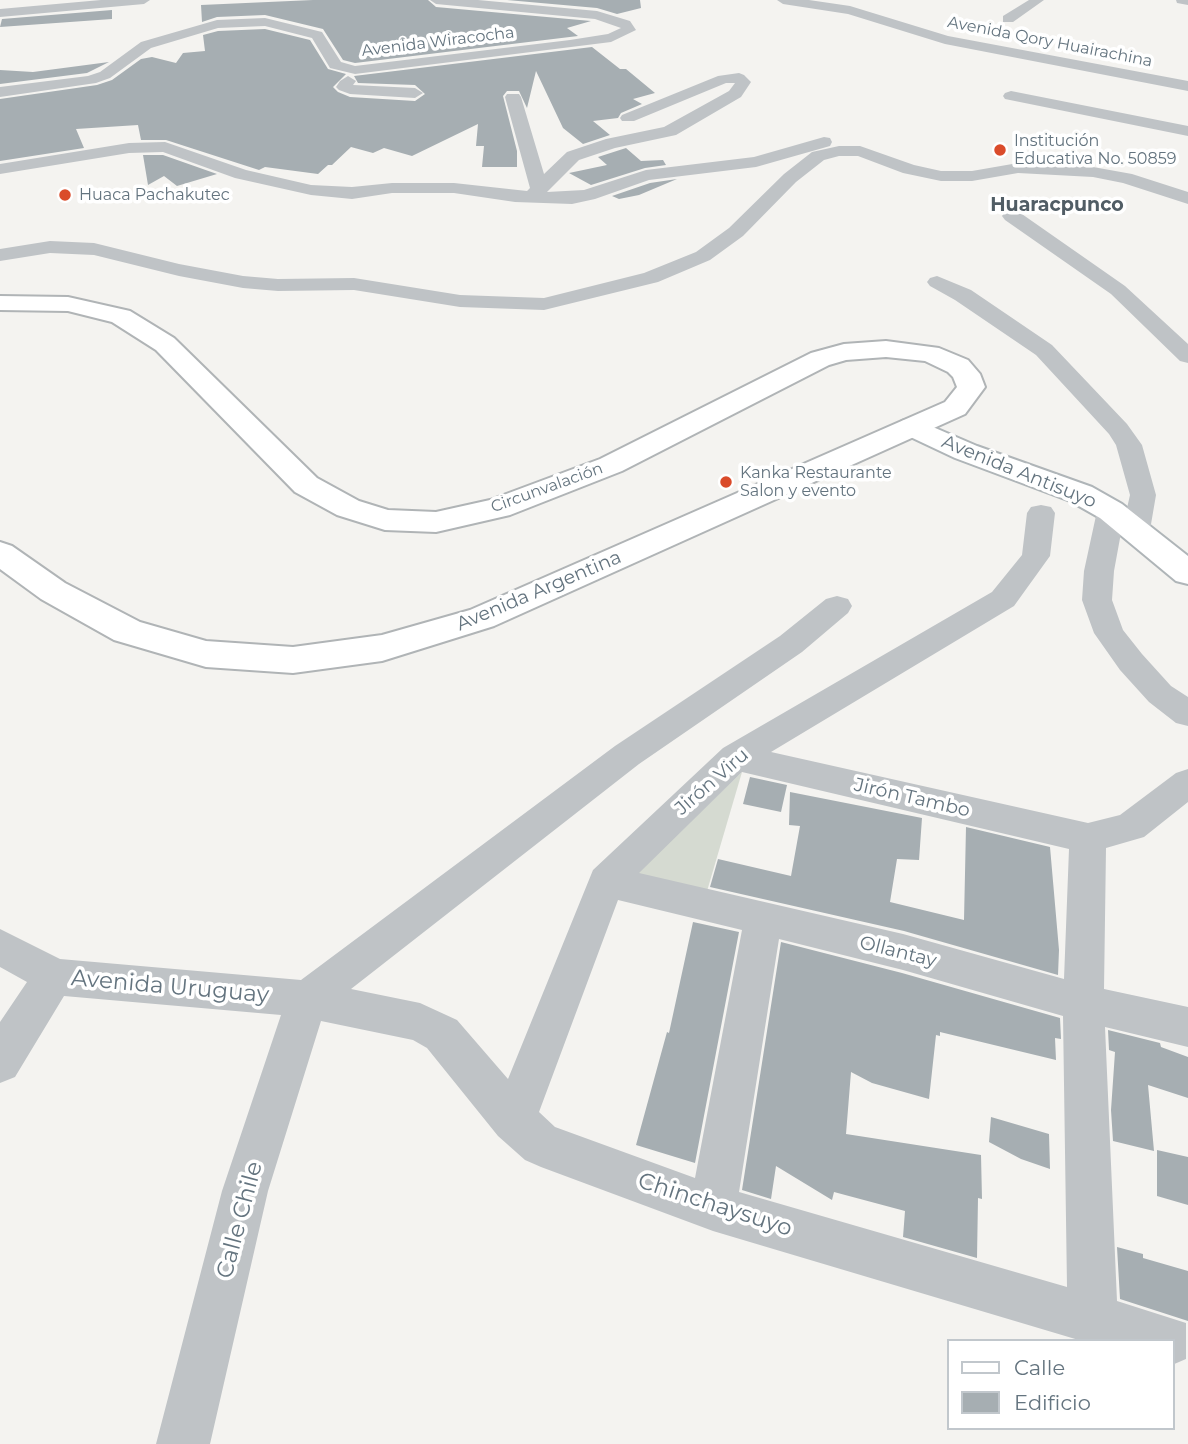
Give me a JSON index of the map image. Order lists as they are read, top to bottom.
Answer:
{
  "streets": {
    "main road": ["Avenida Antisuyo", "Circunvalación", "Avenida Argentina"],
    "street": [
      "Avenida Wiracocha",
      "Avenida Qory Huairachina",
      "Jirón Viru",
      "Jirón Tambo",
      "Ollantay",
      "Avenida Uruguay",
      "Chinchaysuyo",
      "Calle Chile"
    ]
  },
  "crossings": [
    ["Avenida Antisuyo", "Circunvalación"],
    ["Avenida Antisuyo", "Avenida Argentina"],
    ["Circunvalación", "Avenida Argentina"],
    ["Jirón Viru", "Jirón Tambo"],
    ["Jirón Viru", "Ollantay"],
    ["Jirón Viru", "Chinchaysuyo"],
    ["Avenida Uruguay", "Chinchaysuyo"],
    ["Avenida Uruguay", "Calle Chile"],
    ["Chinchaysuyo", "Calle Chile"]
  ],
  "districts": ["Huaracpunco"],
  "places": ["Institución Educativa No. 50859", "Huaca Pachakutec", "Kanka Restaurante Salon y evento"],
  "legend": ["Calle", "Edificio"]
}
